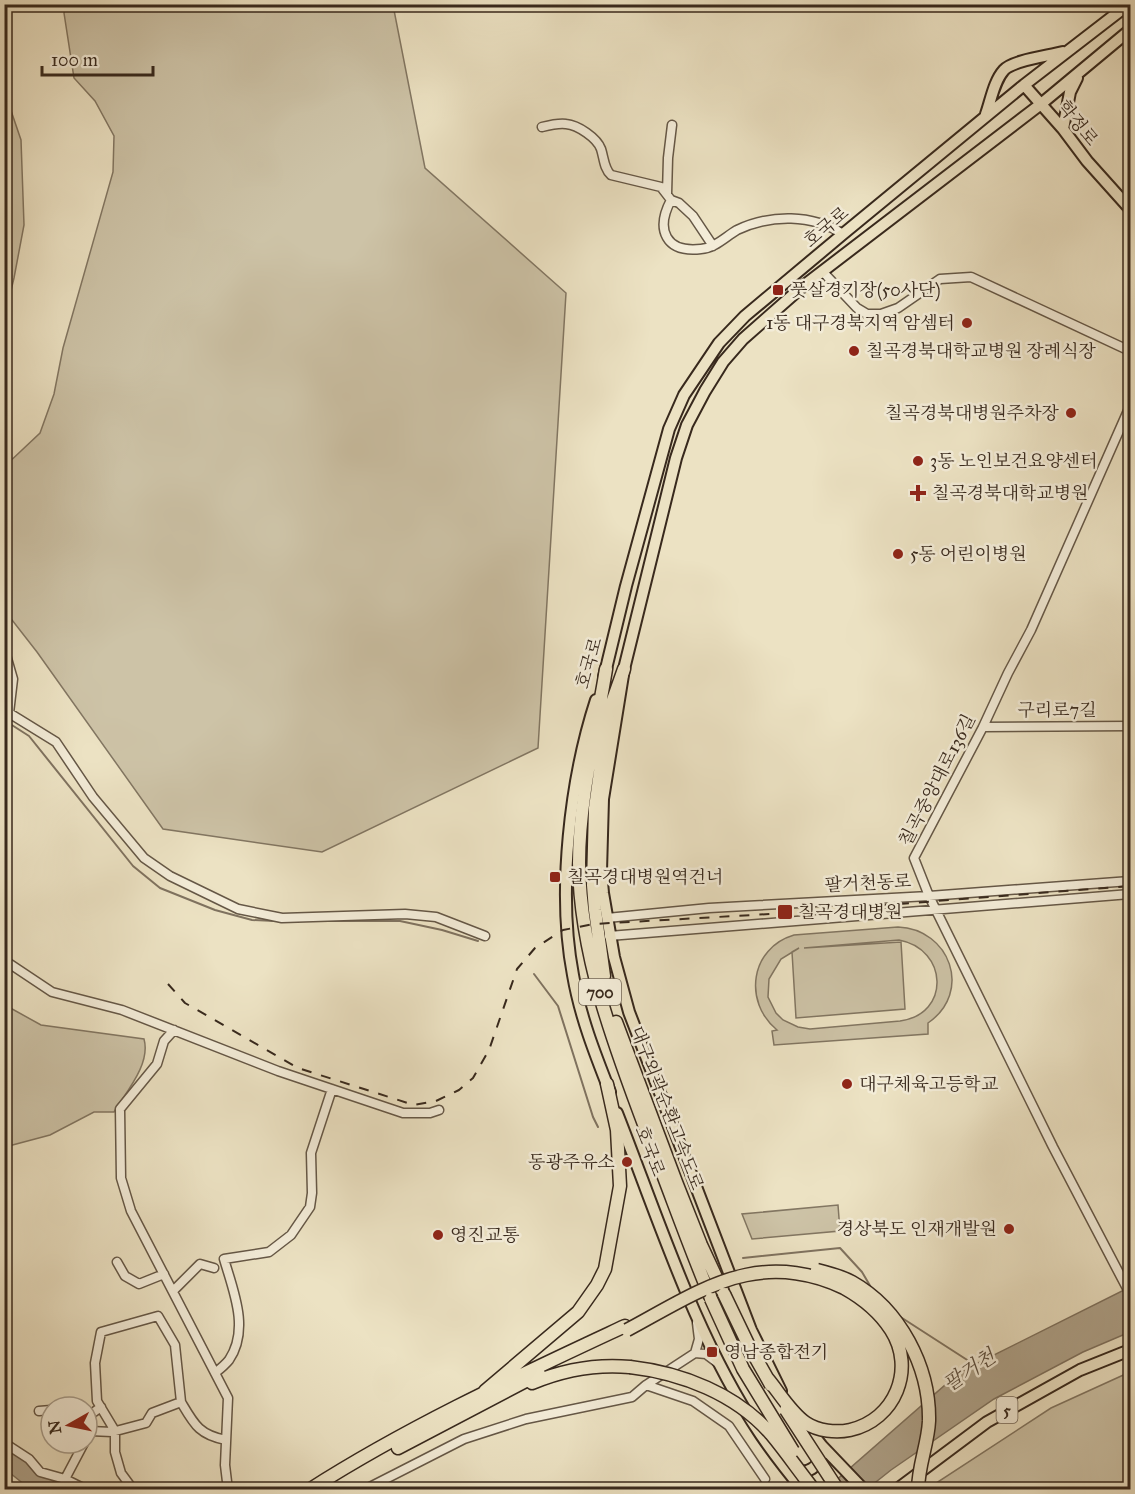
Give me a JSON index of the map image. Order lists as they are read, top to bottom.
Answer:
{
  "streets": {
    "highway": ["700", "대구외곽순환고속도로"],
    "main road": ["학정로", "호국로", "5"],
    "street": ["구리로7길", "칠곡중앙대로136길", "팔거천동로"]
  },
  "crossings": [
    ["학정로", "호국로"],
    ["호국로", "팔거천동로"],
    ["호국로", "대구외곽순환고속도로"],
    ["구리로7길", "칠곡중앙대로136길"],
    ["칠곡중앙대로136길", "팔거천동로"]
  ],
  "water": ["팔거천"],
  "places": {
    "transit": [
      "풋살경기장(50사단)",
      "칠곡경대병원역건너",
      "칠곡경대병원",
      "영남종합전기"
    ],
    "other": [
      "1동 대구경북지역 암셈터",
      "칠곡경북대학교병원 장례식장",
      "칠곡경북대병원주차장",
      "3동 노인보건요양센터",
      "5동 어린이병원",
      "대구체육고등학교",
      "동광주유소",
      "경상북도 인재개발원",
      "영진교통"
    ],
    "health": ["칠곡경북대학교병원"]
  },
  "scale_bar": "100 m",
  "north": "left"
}
